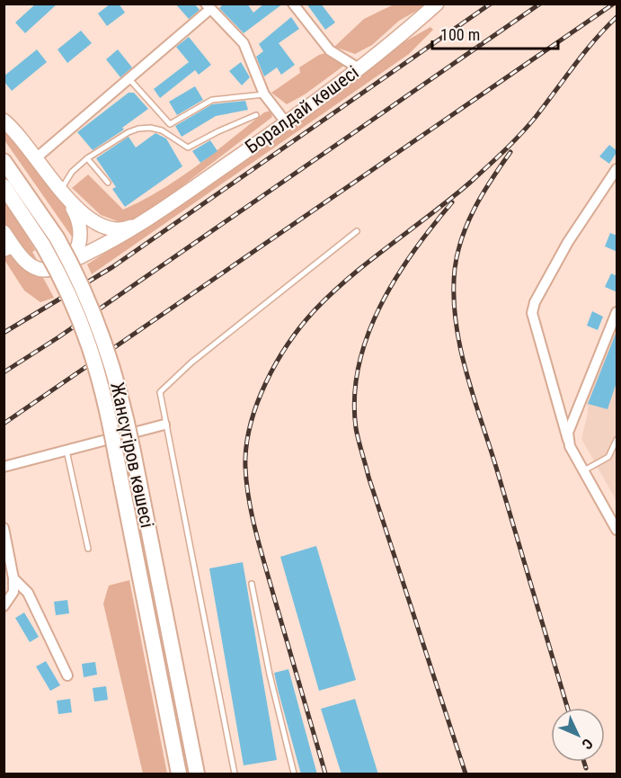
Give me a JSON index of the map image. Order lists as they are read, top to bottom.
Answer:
{
  "streets": {
    "main road": ["Боралдай көшесі", "Жансүгіров көшесі"]
  },
  "scale_bar": "100 m",
  "north": "bottom right"
}
